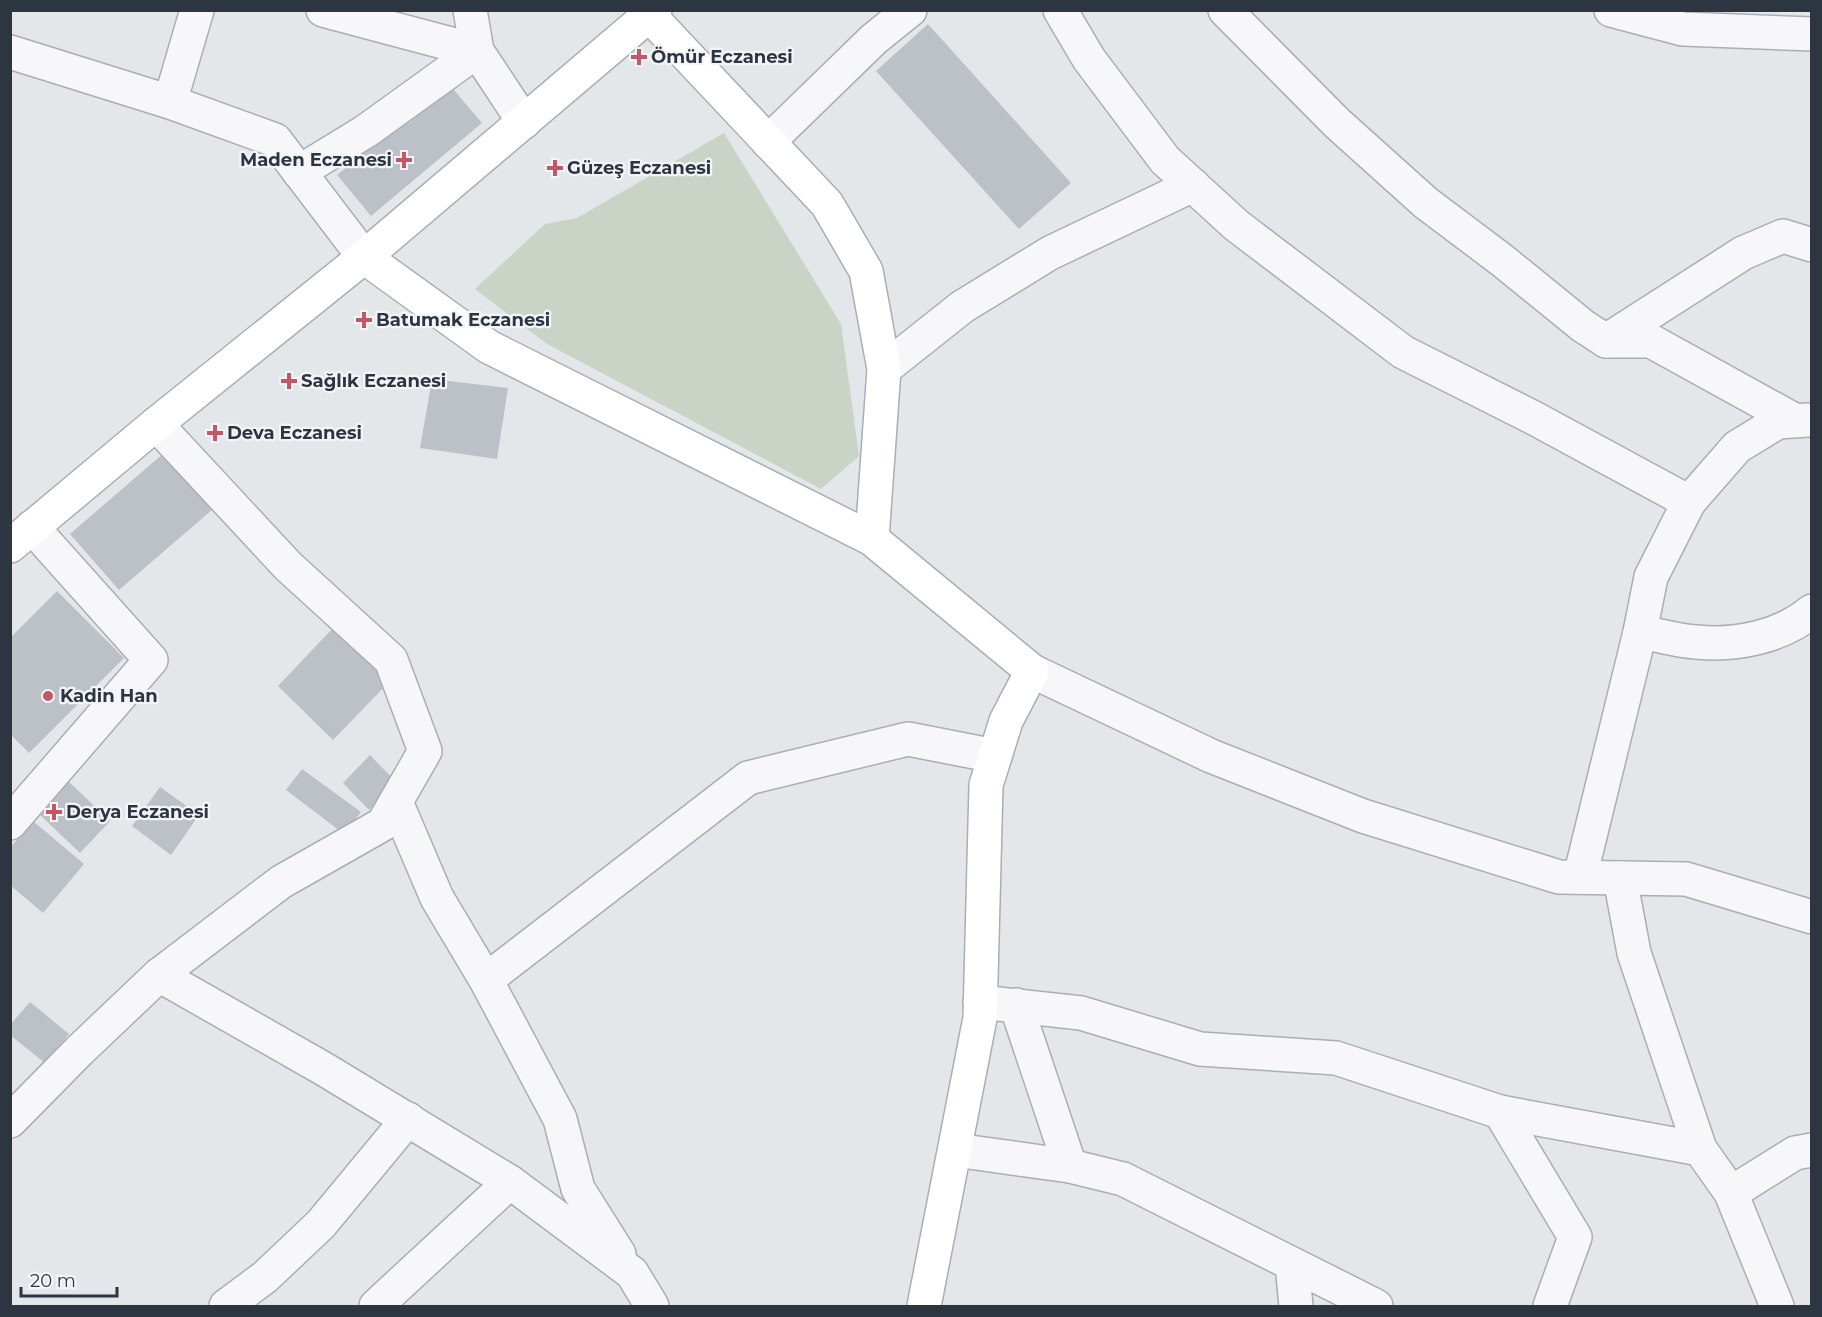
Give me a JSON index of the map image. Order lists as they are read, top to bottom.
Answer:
{
  "places": {
    "health": [
      "Ömür Eczanesi",
      "Maden Eczanesi",
      "Güzeş Eczanesi",
      "Batumak Eczanesi",
      "Sağlık Eczanesi",
      "Deva Eczanesi",
      "Derya Eczanesi"
    ],
    "other": ["Kadin Han"]
  },
  "scale_bar": "20 m"
}
